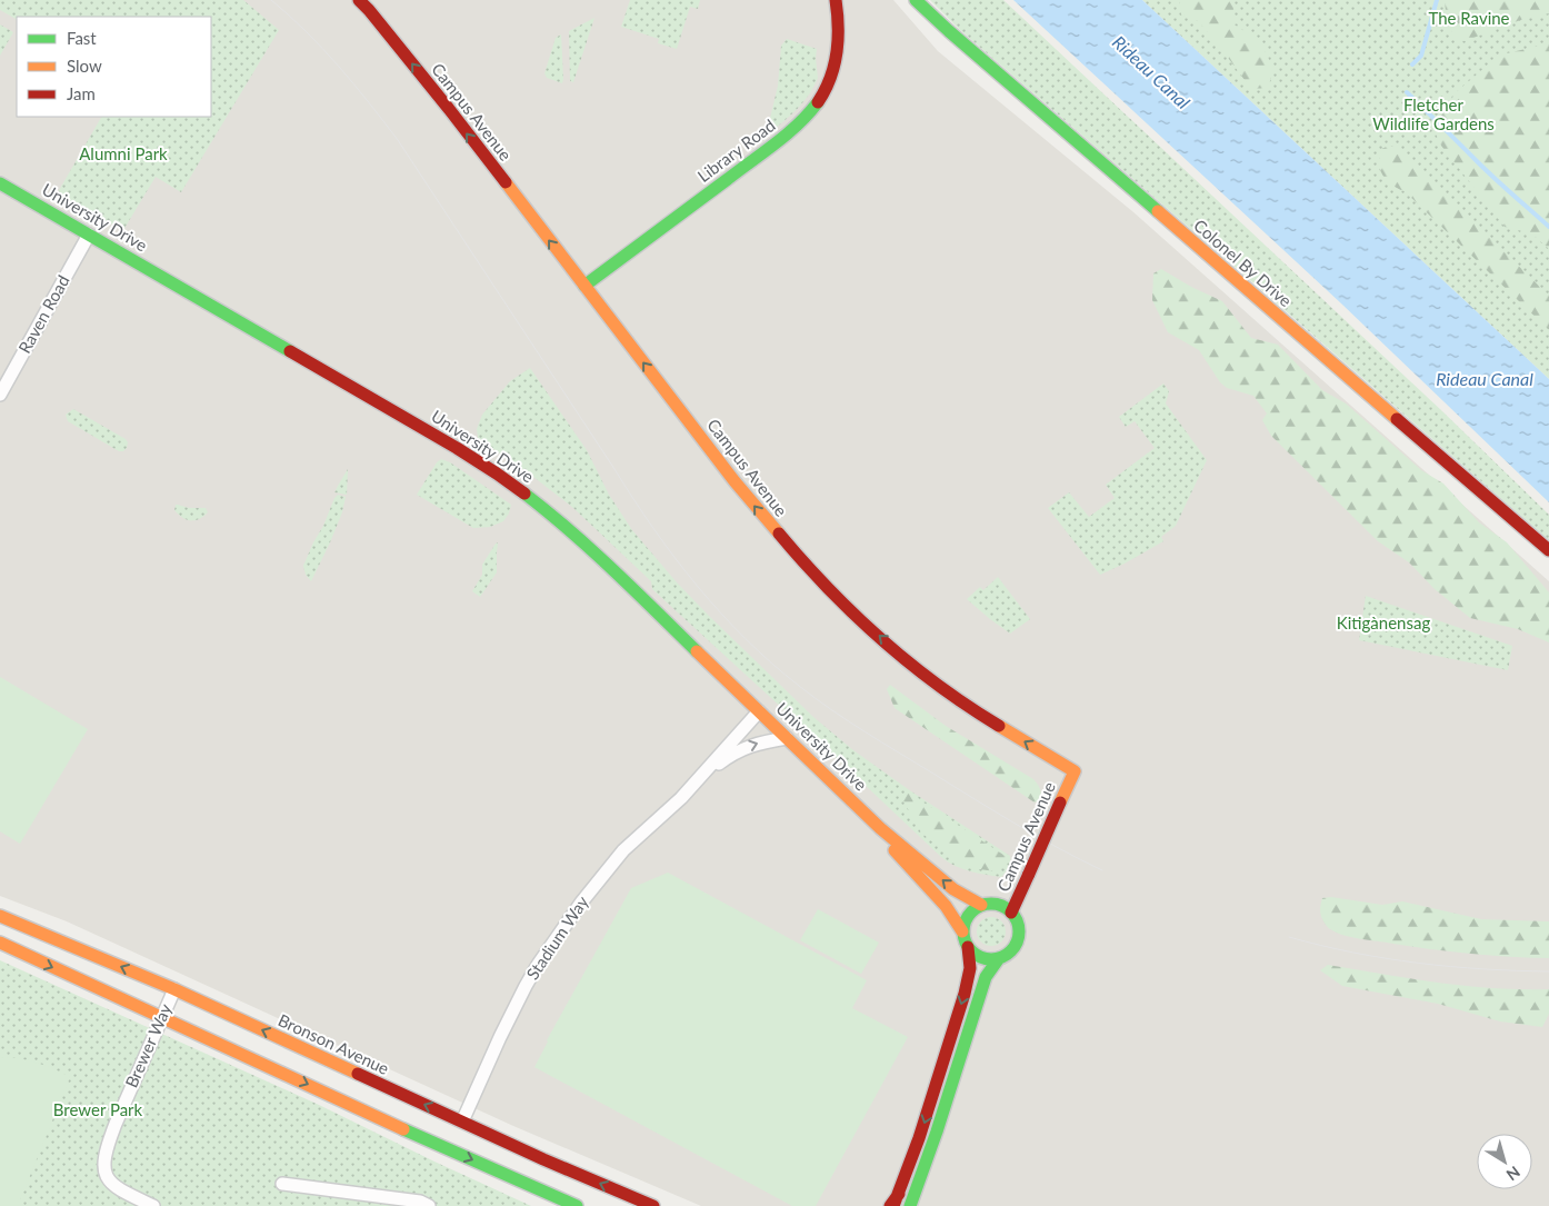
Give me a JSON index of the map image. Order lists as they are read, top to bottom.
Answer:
{
  "streets": {
    "street": [
      "Campus Avenue",
      "Library Road",
      "University Drive",
      "Colonel By Drive",
      "Raven Road",
      "Stadium Way",
      "Bronson Avenue",
      "Brewer Way"
    ]
  },
  "crossings": [
    ["Campus Avenue", "Library Road"],
    ["Campus Avenue", "University Drive"],
    ["University Drive", "Raven Road"],
    ["University Drive", "Stadium Way"],
    ["Stadium Way", "Bronson Avenue"],
    ["Bronson Avenue", "Brewer Way"]
  ],
  "one_way": ["Campus Avenue"],
  "water": ["Rideau Canal"],
  "parks": [
    "The Ravine",
    "Fletcher Wildlife Gardens",
    "Alumni Park",
    "Kitigànensag",
    "Brewer Park"
  ],
  "legend": ["Fast", "Slow", "Jam"],
  "north": "bottom right"
}
